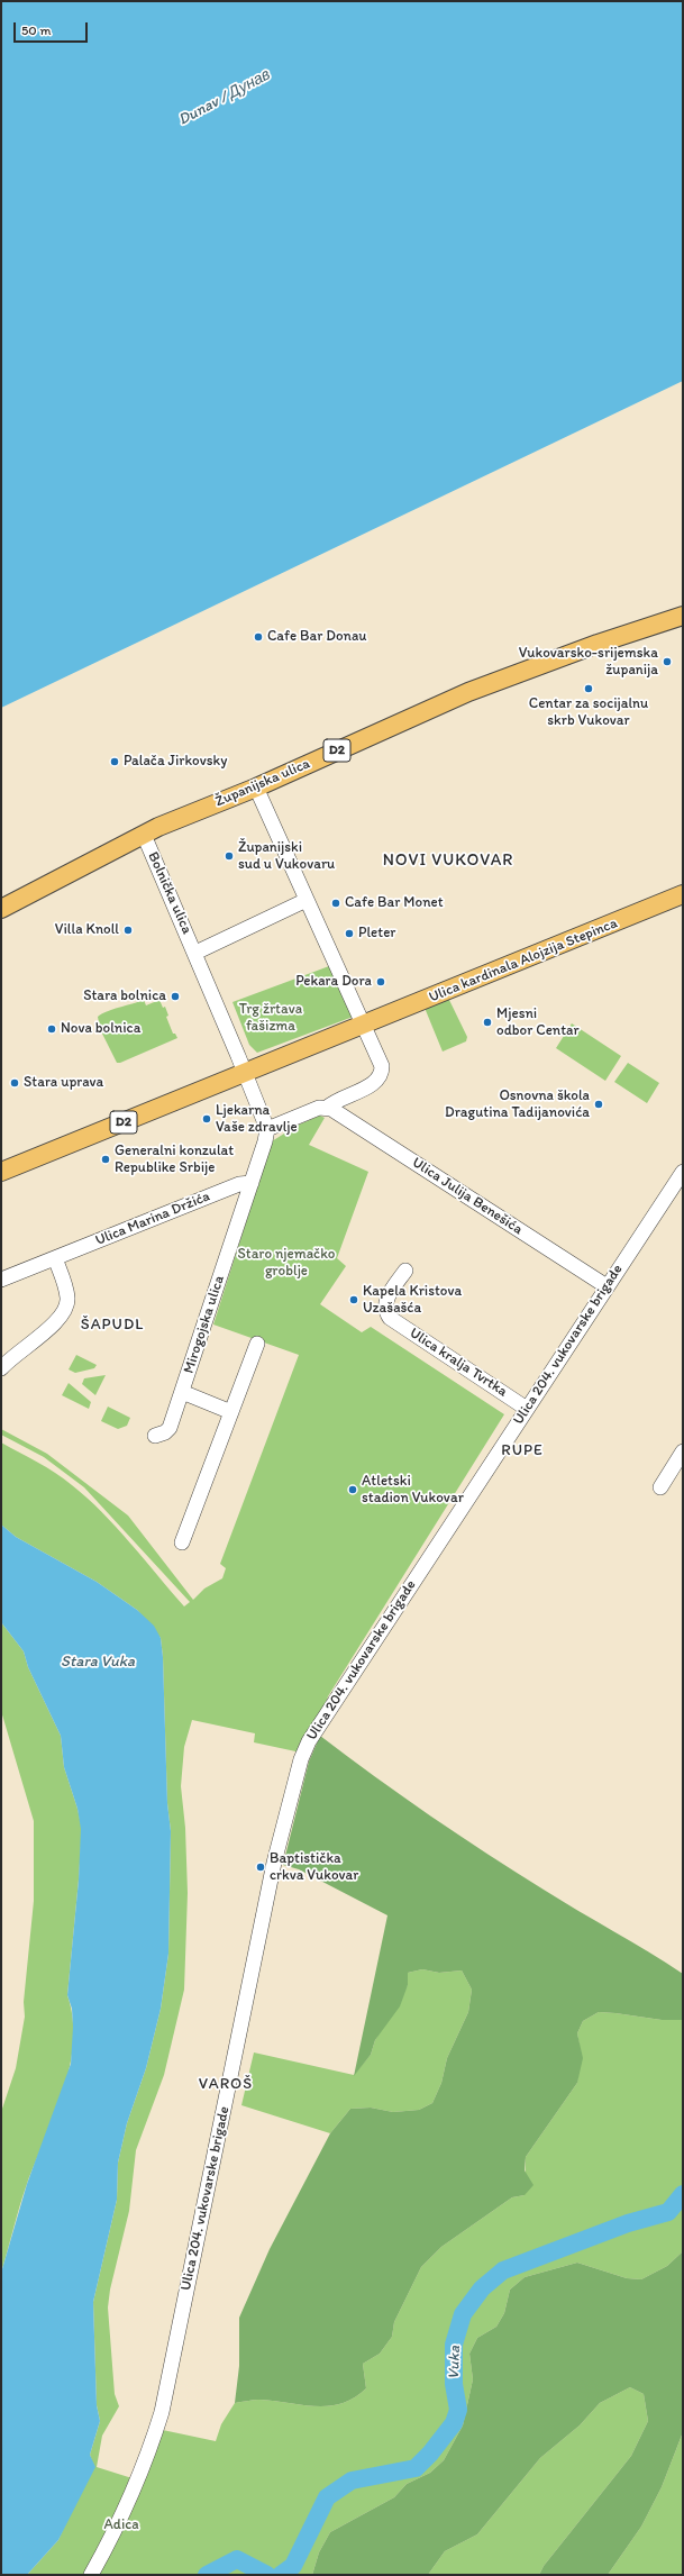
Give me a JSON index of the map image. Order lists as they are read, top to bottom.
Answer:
{
  "streets": {
    "main road": ["D2", "Županijska ulica", "Ulica kardinala Alojzija Stepinca"],
    "street": [
      "Bolnička ulica",
      "Ulica Julija Benešića",
      "Ulica Marina Držića",
      "Mirogojska ulica",
      "Ulica 204. vukovarske brigade",
      "Ulica kralja Tvrtka"
    ]
  },
  "crossings": [
    ["D2", "Bolnička ulica"],
    ["D2", "Ulica kardinala Alojzija Stepinca"],
    ["Županijska ulica", "Bolnička ulica"],
    ["Ulica Julija Benešića", "Ulica 204. vukovarske brigade"],
    ["Ulica Marina Držića", "Mirogojska ulica"],
    ["Ulica 204. vukovarske brigade", "Ulica kralja Tvrtka"]
  ],
  "districts": [
    "NOVI VUKOVAR",
    "ŠAPUDL",
    "RUPE",
    "VAROŠ"
  ],
  "water": ["Dunav / Дунав", "Stara Vuka", "Vuka"],
  "parks": ["Trg žrtava fašizma", "Staro njemačko groblje", "Adica"],
  "places": [
    "Cafe Bar Donau",
    "Vukovarsko-srijemska županija",
    "Centar za socijalnu skrb Vukovar",
    "Palača Jirkovsky",
    "Županijski sud u Vukovaru",
    "Cafe Bar Monet",
    "Villa Knoll",
    "Pleter",
    "Pekara Dora",
    "Stara bolnica",
    "Mjesni odbor Centar",
    "Nova bolnica",
    "Stara uprava",
    "Osnovna škola Dragutina Tadijanovića",
    "Ljekarna Vaše zdravlje",
    "Generalni konzulat Republike Srbije",
    "Kapela Kristova Uzašašća",
    "Atletski stadion Vukovar",
    "Baptistička crkva Vukovar"
  ],
  "scale_bar": "50 m"
}
